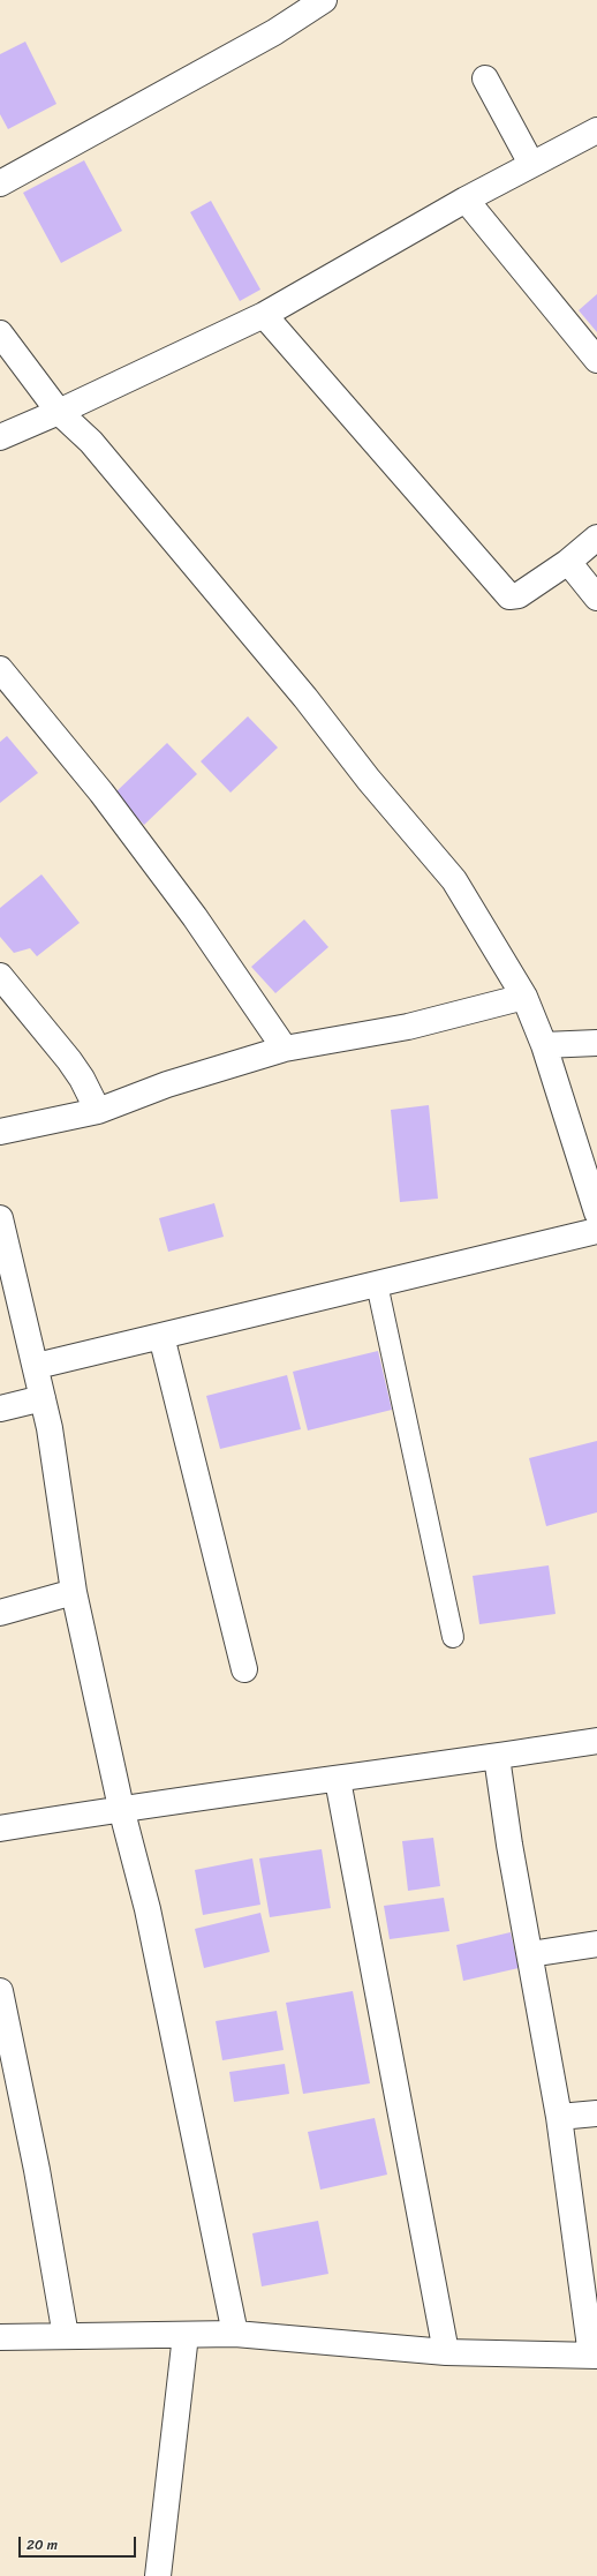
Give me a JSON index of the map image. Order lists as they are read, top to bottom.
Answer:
{
  "scale_bar": "20 m"
}
